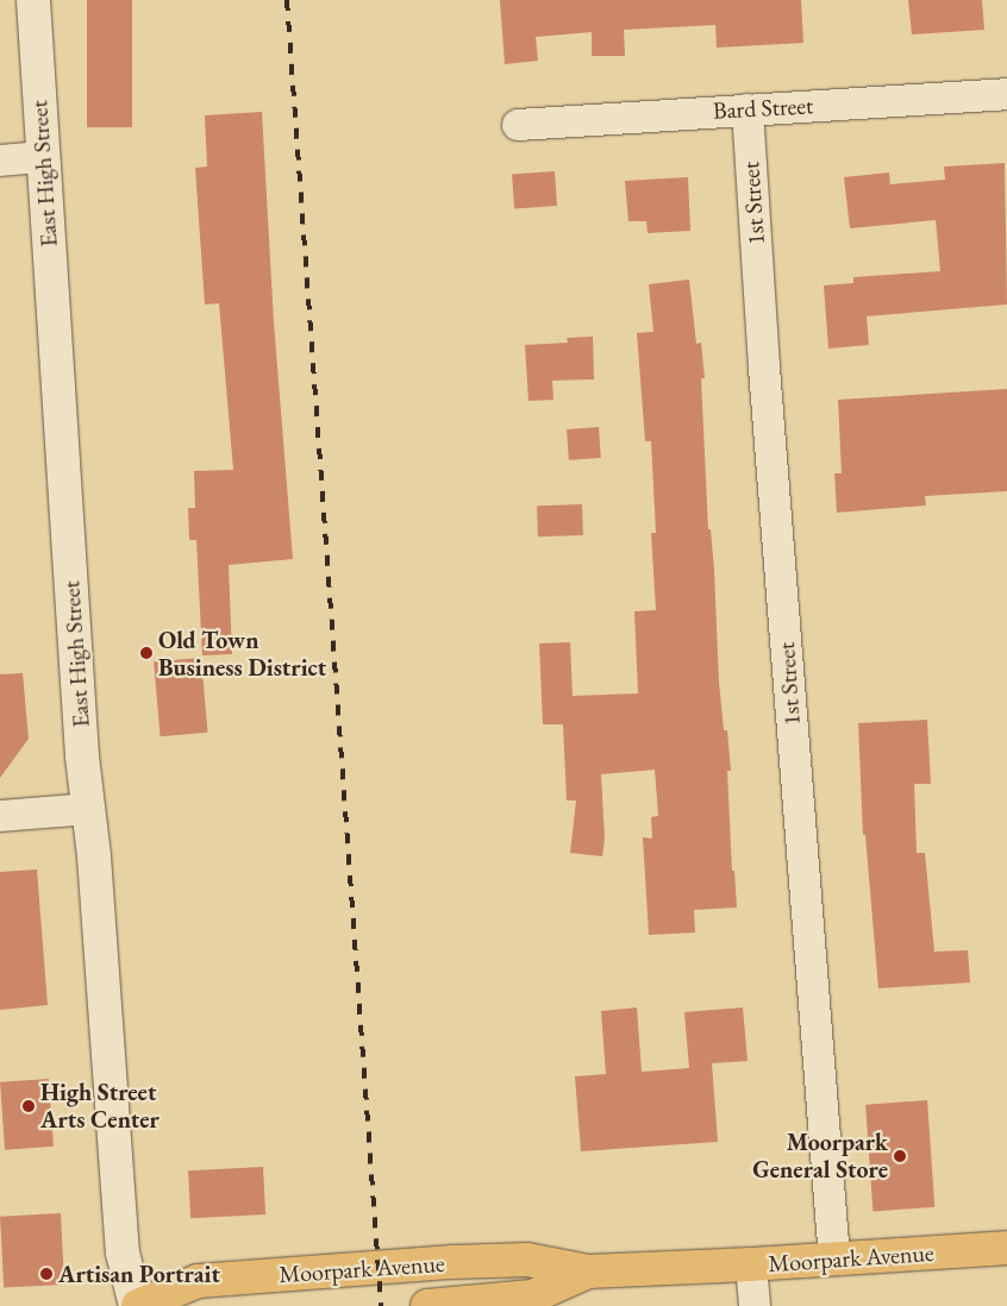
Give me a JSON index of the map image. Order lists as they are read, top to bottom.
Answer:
{
  "streets": {
    "main road": ["Moorpark Avenue"],
    "street": ["Bard Street", "East High Street", "1st Street"]
  },
  "crossings": [
    ["Bard Street", "1st Street"],
    ["East High Street", "Moorpark Avenue"],
    ["1st Street", "Moorpark Avenue"]
  ],
  "places": [
    "Old Town Business District",
    "High Street Arts Center",
    "Moorpark General Store",
    "Artisan Portrait"
  ]
}
